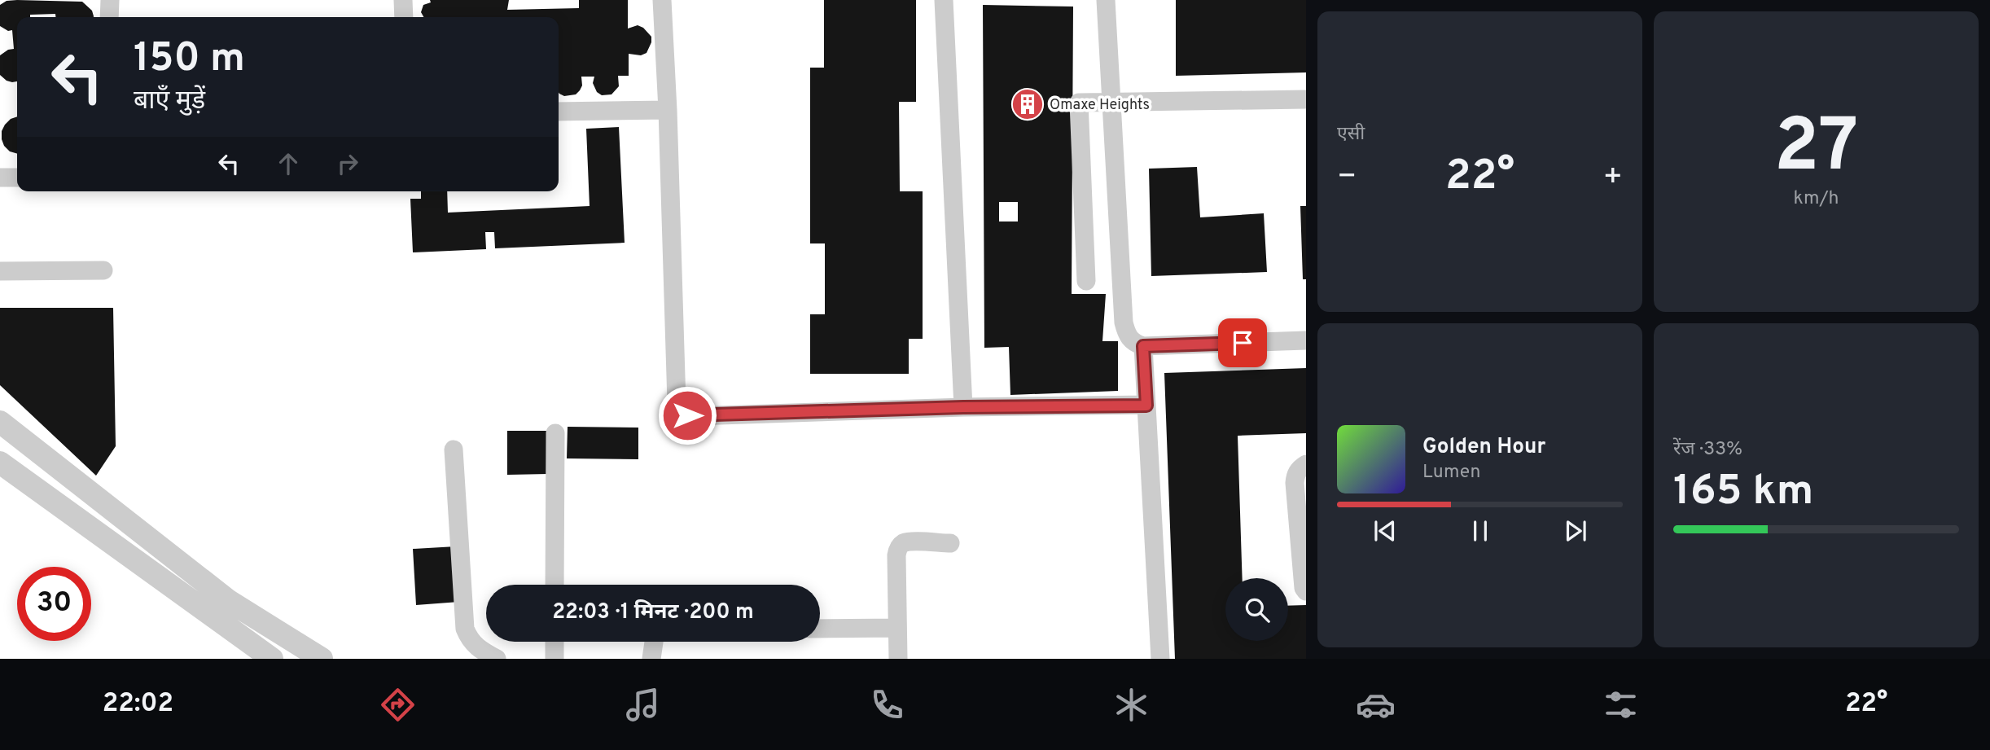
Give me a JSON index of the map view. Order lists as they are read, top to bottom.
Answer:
{
  "places": {
    "building": ["Omaxe Heights"]
  },
  "page": {
    "tile": [
      "एसी",
      ["27", "km/h"],
      ["रेंज · 33%", "165 km"]
    ],
    "turn": ["150 m", "बाएँ मुड़ें"],
    "heat": ["−", "22°", "+"],
    "song": ["Golden Hour", "Lumen"],
    "limit": "30",
    "trip": "22:03 · 1 मिनट · 200 m",
    "tabs": ["22:02", "22°"]
  }
}
